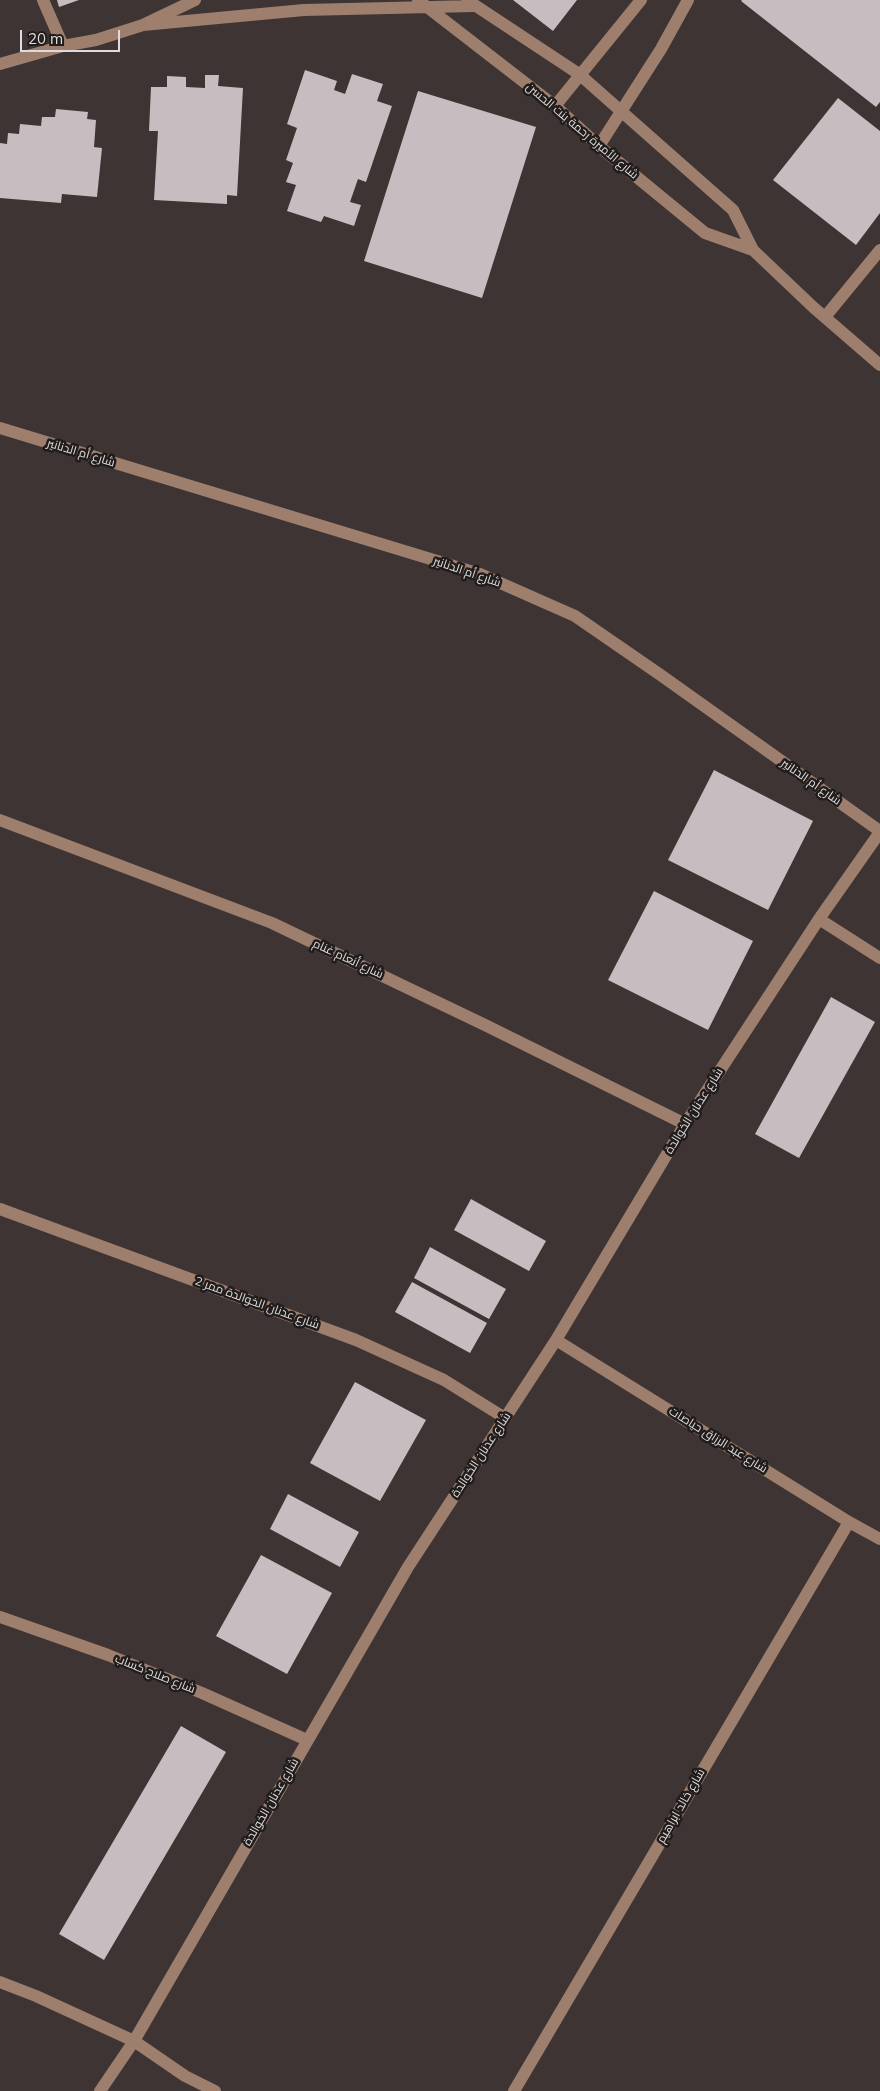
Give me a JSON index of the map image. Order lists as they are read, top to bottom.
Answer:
{
  "streets": {
    "street": [
      "شارع الأميرة رحمة بنت الحسن",
      "شارع أم الدنانير",
      "شارع أنعام غنام",
      "شارع عدنان الخوالدة",
      "شارع عدنان الخوالدة ممر 2",
      "شارع عبد الرزاق حياصات",
      "شارع صلاح كساب",
      "شارع خالد ابراهيم"
    ]
  },
  "crossings": [
    ["شارع أم الدنانير", "شارع عدنان الخوالدة"],
    ["شارع أنعام غنام", "شارع عدنان الخوالدة"],
    ["شارع عدنان الخوالدة", "شارع عدنان الخوالدة ممر 2"],
    ["شارع عدنان الخوالدة", "شارع عبد الرزاق حياصات"],
    ["شارع عدنان الخوالدة", "شارع صلاح كساب"],
    ["شارع عبد الرزاق حياصات", "شارع خالد ابراهيم"]
  ],
  "scale_bar": "20 m"
}
